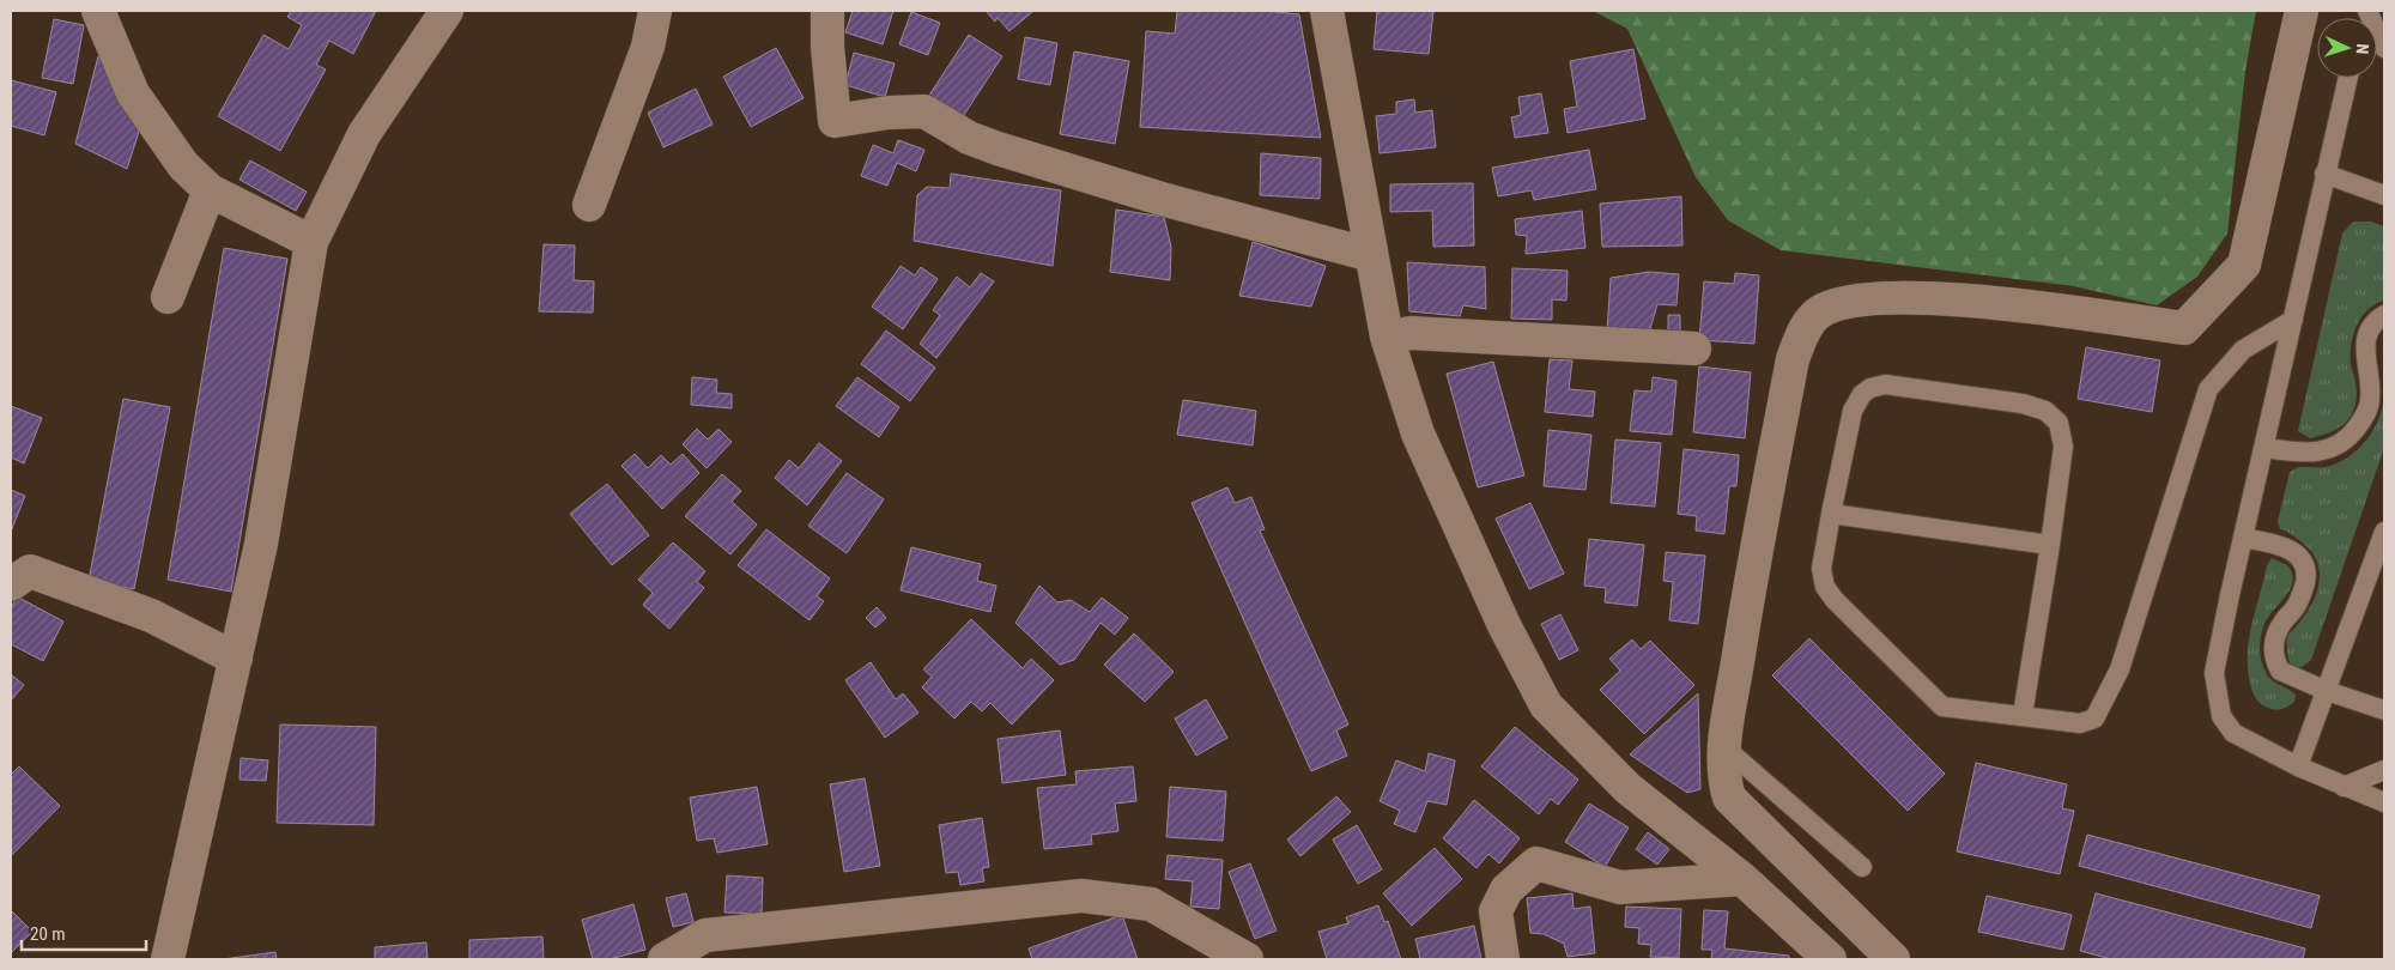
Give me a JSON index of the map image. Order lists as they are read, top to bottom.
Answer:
{
  "scale_bar": "20 m",
  "north": "right"
}
